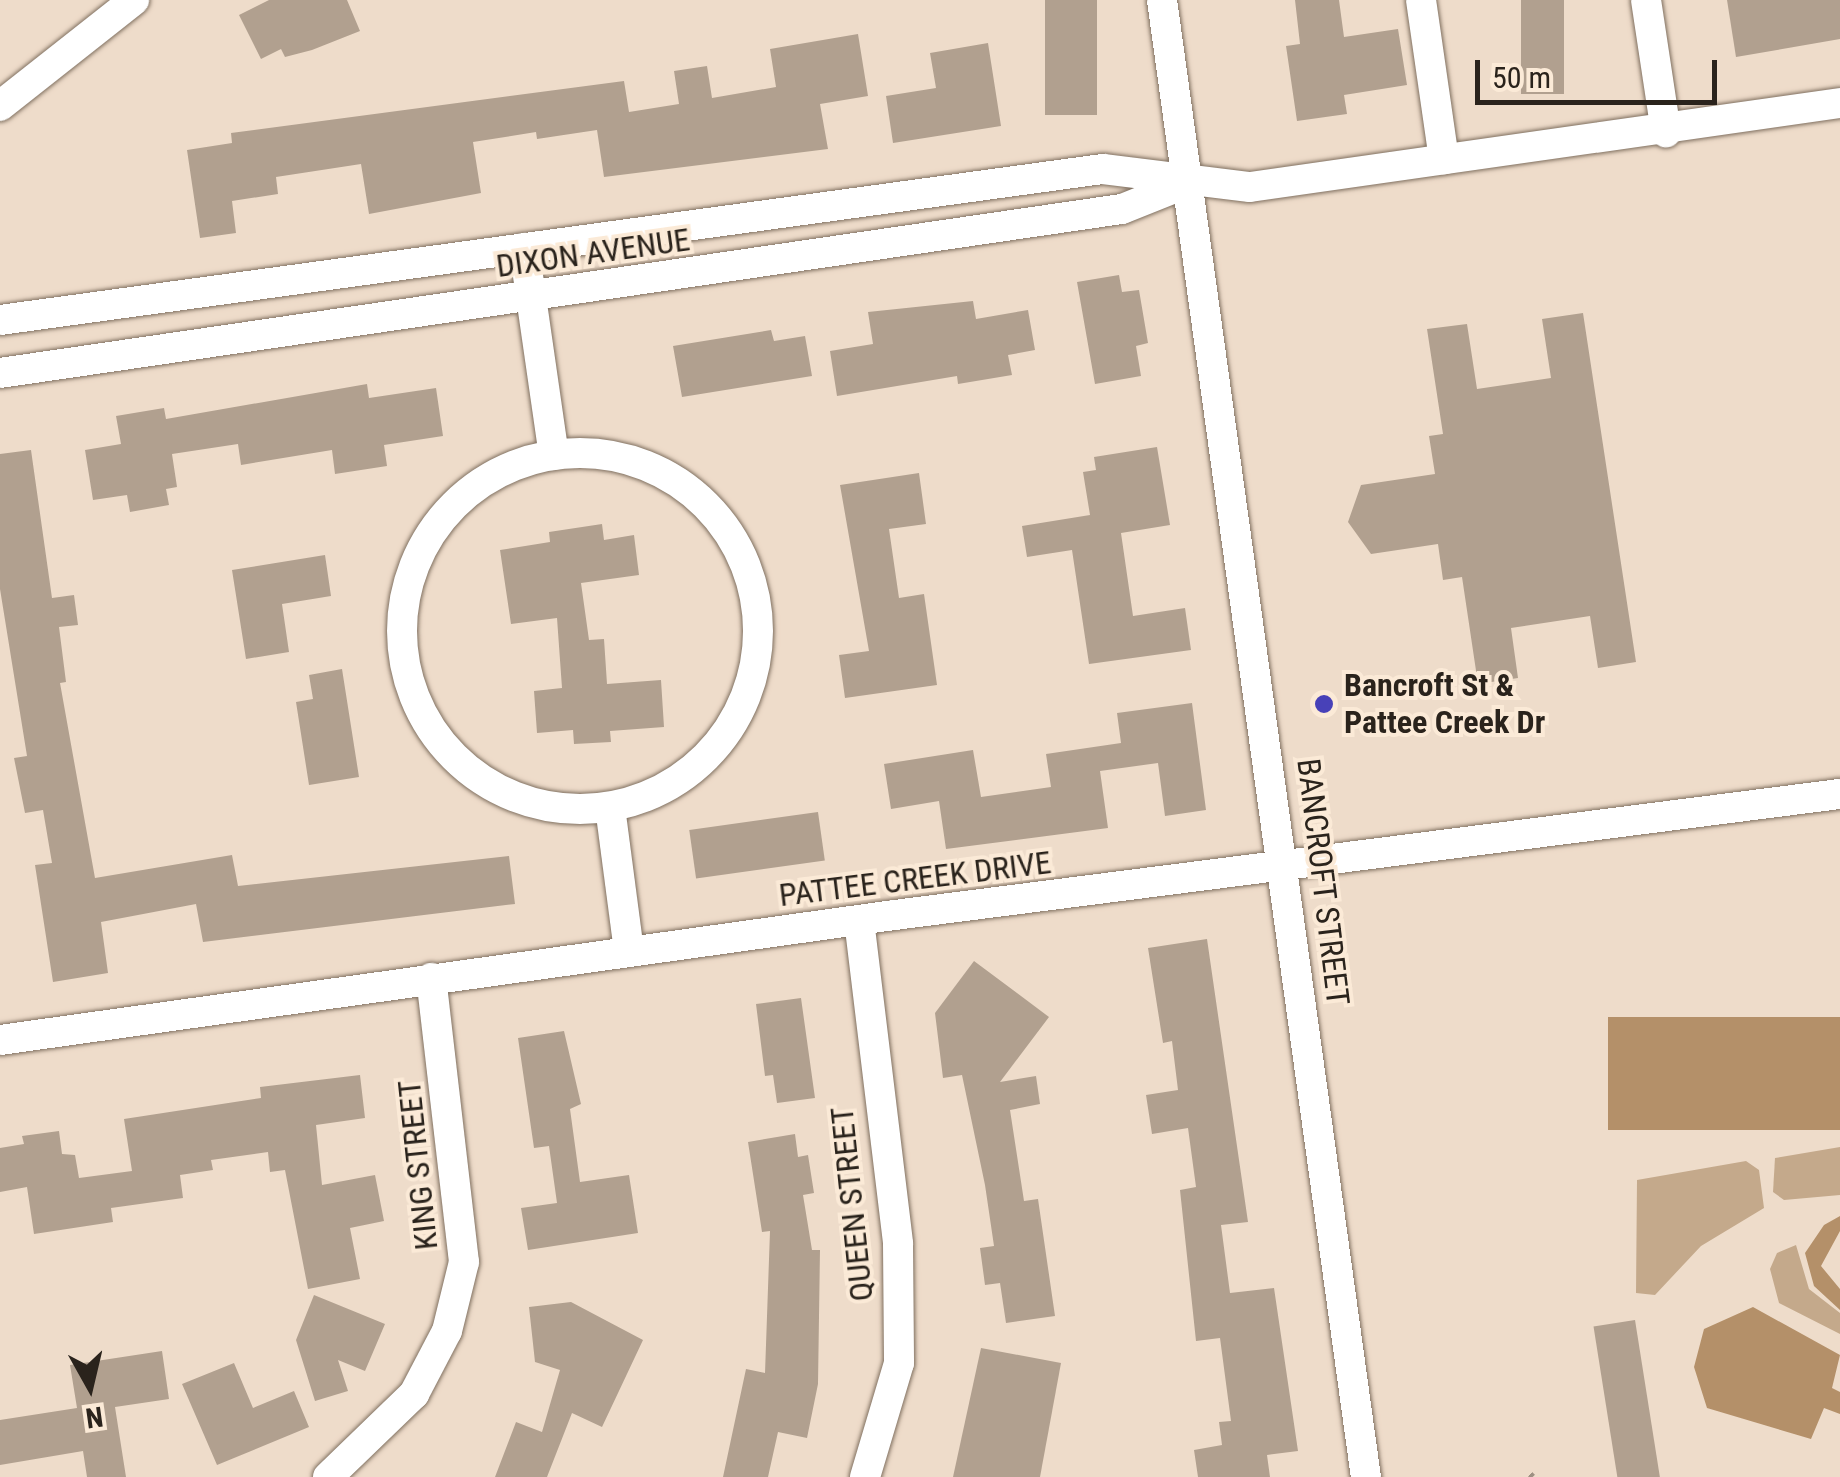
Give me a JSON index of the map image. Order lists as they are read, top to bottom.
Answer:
{
  "streets": {
    "street": [
      "DIXON AVENUE",
      "PATTEE CREEK DRIVE",
      "BANCROFT STREET",
      "KING STREET",
      "QUEEN STREET"
    ]
  },
  "crossings": [
    ["DIXON AVENUE", "BANCROFT STREET"],
    ["PATTEE CREEK DRIVE", "BANCROFT STREET"],
    ["PATTEE CREEK DRIVE", "KING STREET"],
    ["PATTEE CREEK DRIVE", "QUEEN STREET"]
  ],
  "places": ["Bancroft St & Pattee Creek Dr"],
  "scale_bar": "50 m",
  "north": "bottom"
}
